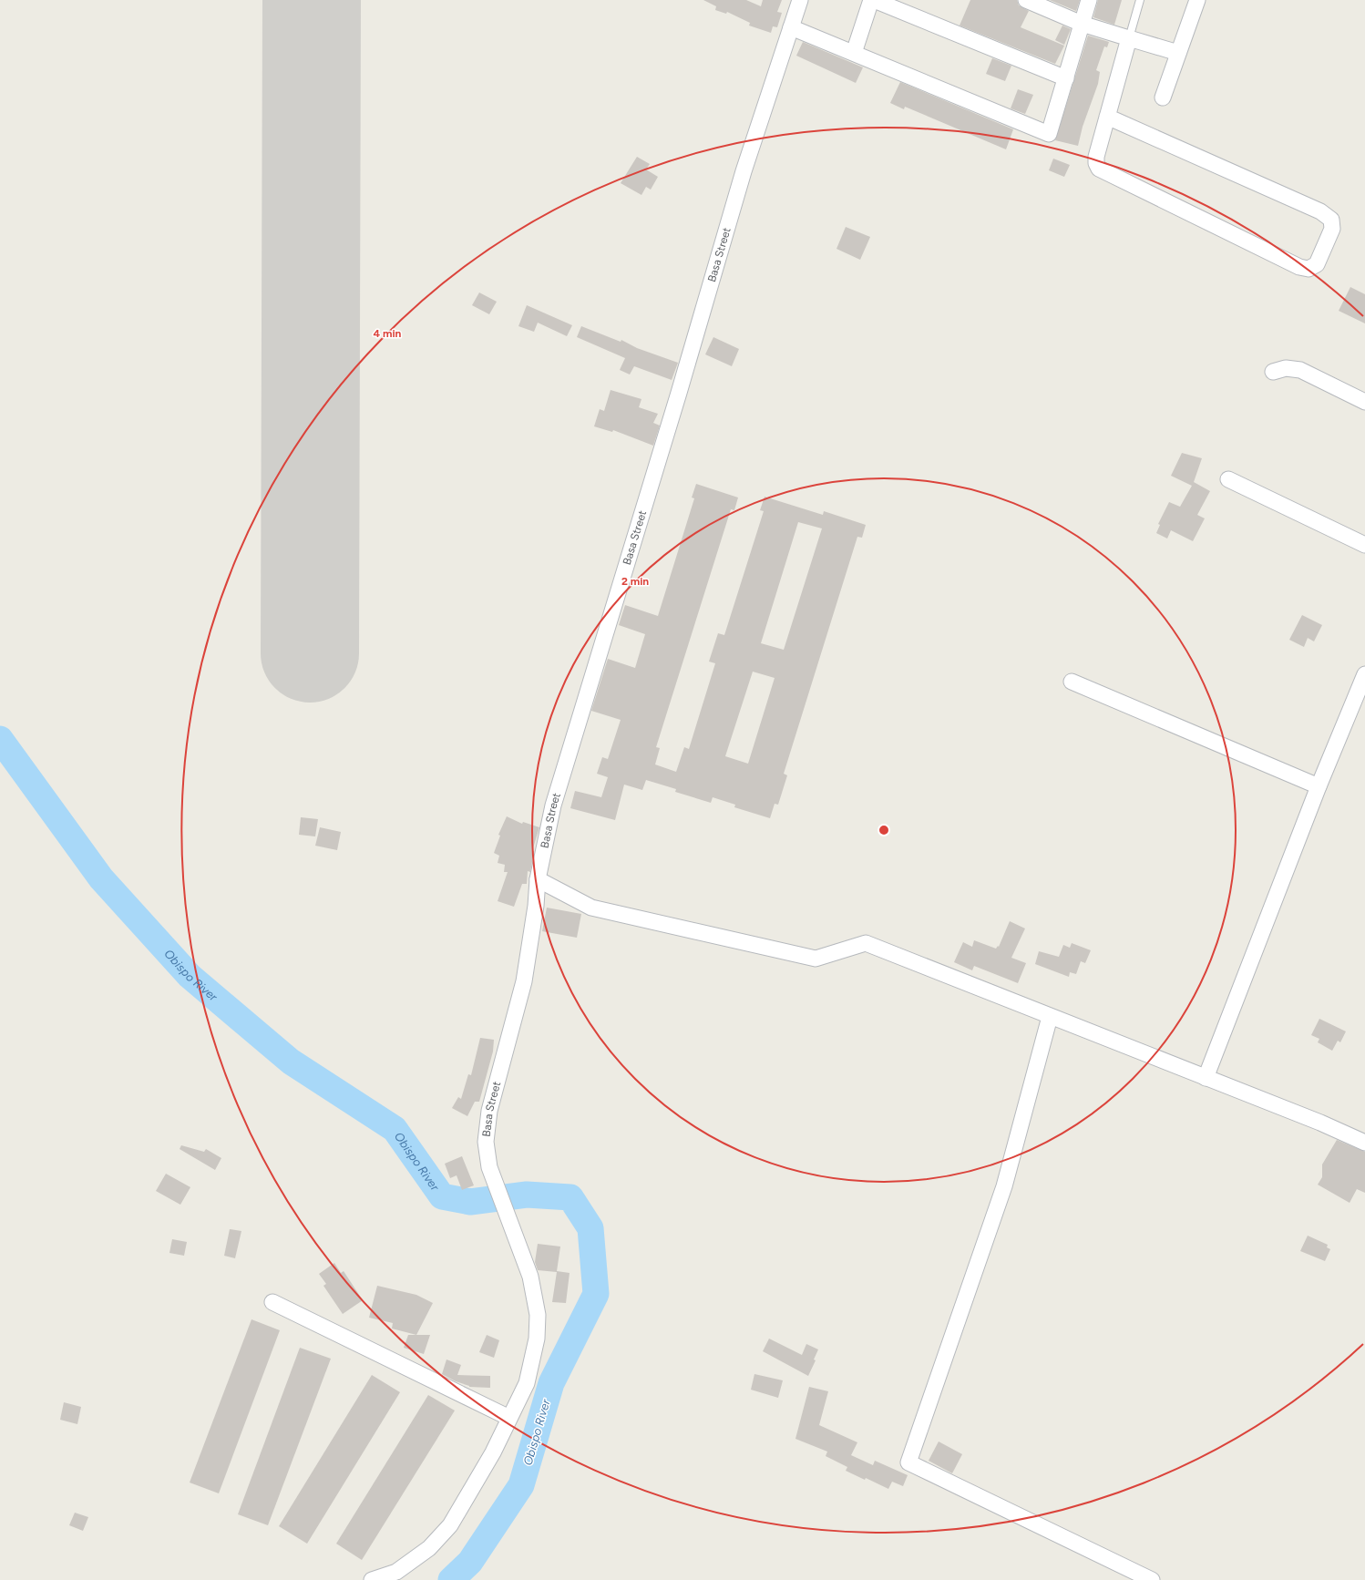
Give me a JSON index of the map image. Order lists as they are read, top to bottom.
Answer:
{
  "streets": {
    "street": ["Basa Street"]
  },
  "water": ["Obispo River"],
  "rings": ["4 min", "2 min"]
}
